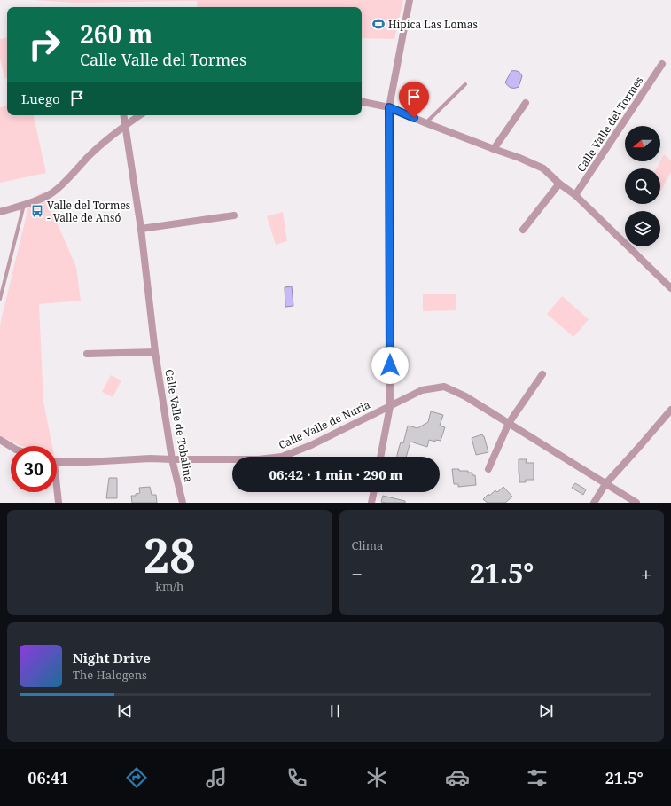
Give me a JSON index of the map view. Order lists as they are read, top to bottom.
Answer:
{
  "streets": {
    "street": ["Calle Valle del Tormes", "Calle Valle de Nuria", "Calle Valle de Tobalina"]
  },
  "crossings": [
    ["Calle Valle de Nuria", "Calle Valle de Tobalina"]
  ],
  "places": {
    "sports": ["Hípica Las Lomas"],
    "bus stop": ["Valle del Tormes - Valle de Ansó"]
  },
  "north": "left",
  "page": {
    "turn": ["260 m", "Calle Valle del Tormes"],
    "then": "Luego",
    "limit": "30",
    "trip": "06:42 · 1 min · 290 m",
    "tile": [
      ["28", "km/h"],
      "Clima"
    ],
    "heat": ["−", "21.5°", "+"],
    "song": ["Night Drive", "The Halogens"],
    "tabs": ["06:41", "21.5°"]
  }
}
